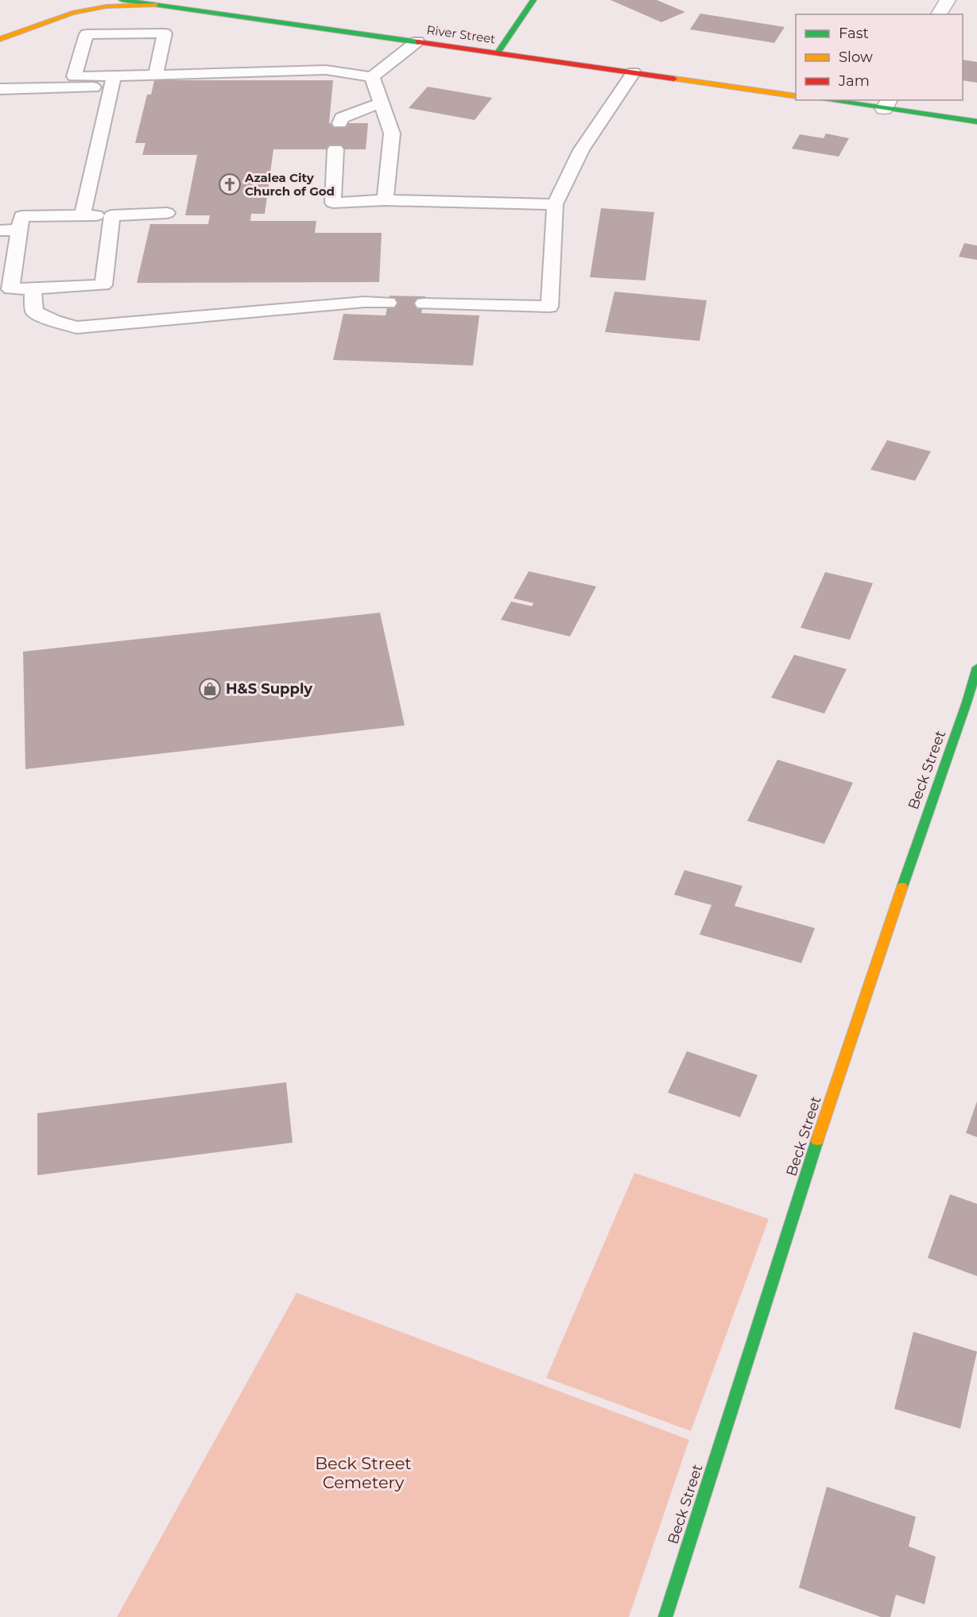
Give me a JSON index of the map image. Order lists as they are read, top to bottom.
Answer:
{
  "streets": {
    "street": ["River Street", "Beck Street"]
  },
  "parks": ["Beck Street Cemetery"],
  "places": {
    "church": ["Azalea City Church of God"],
    "shop": ["H&S Supply"]
  },
  "legend": ["Fast", "Slow", "Jam"]
}
